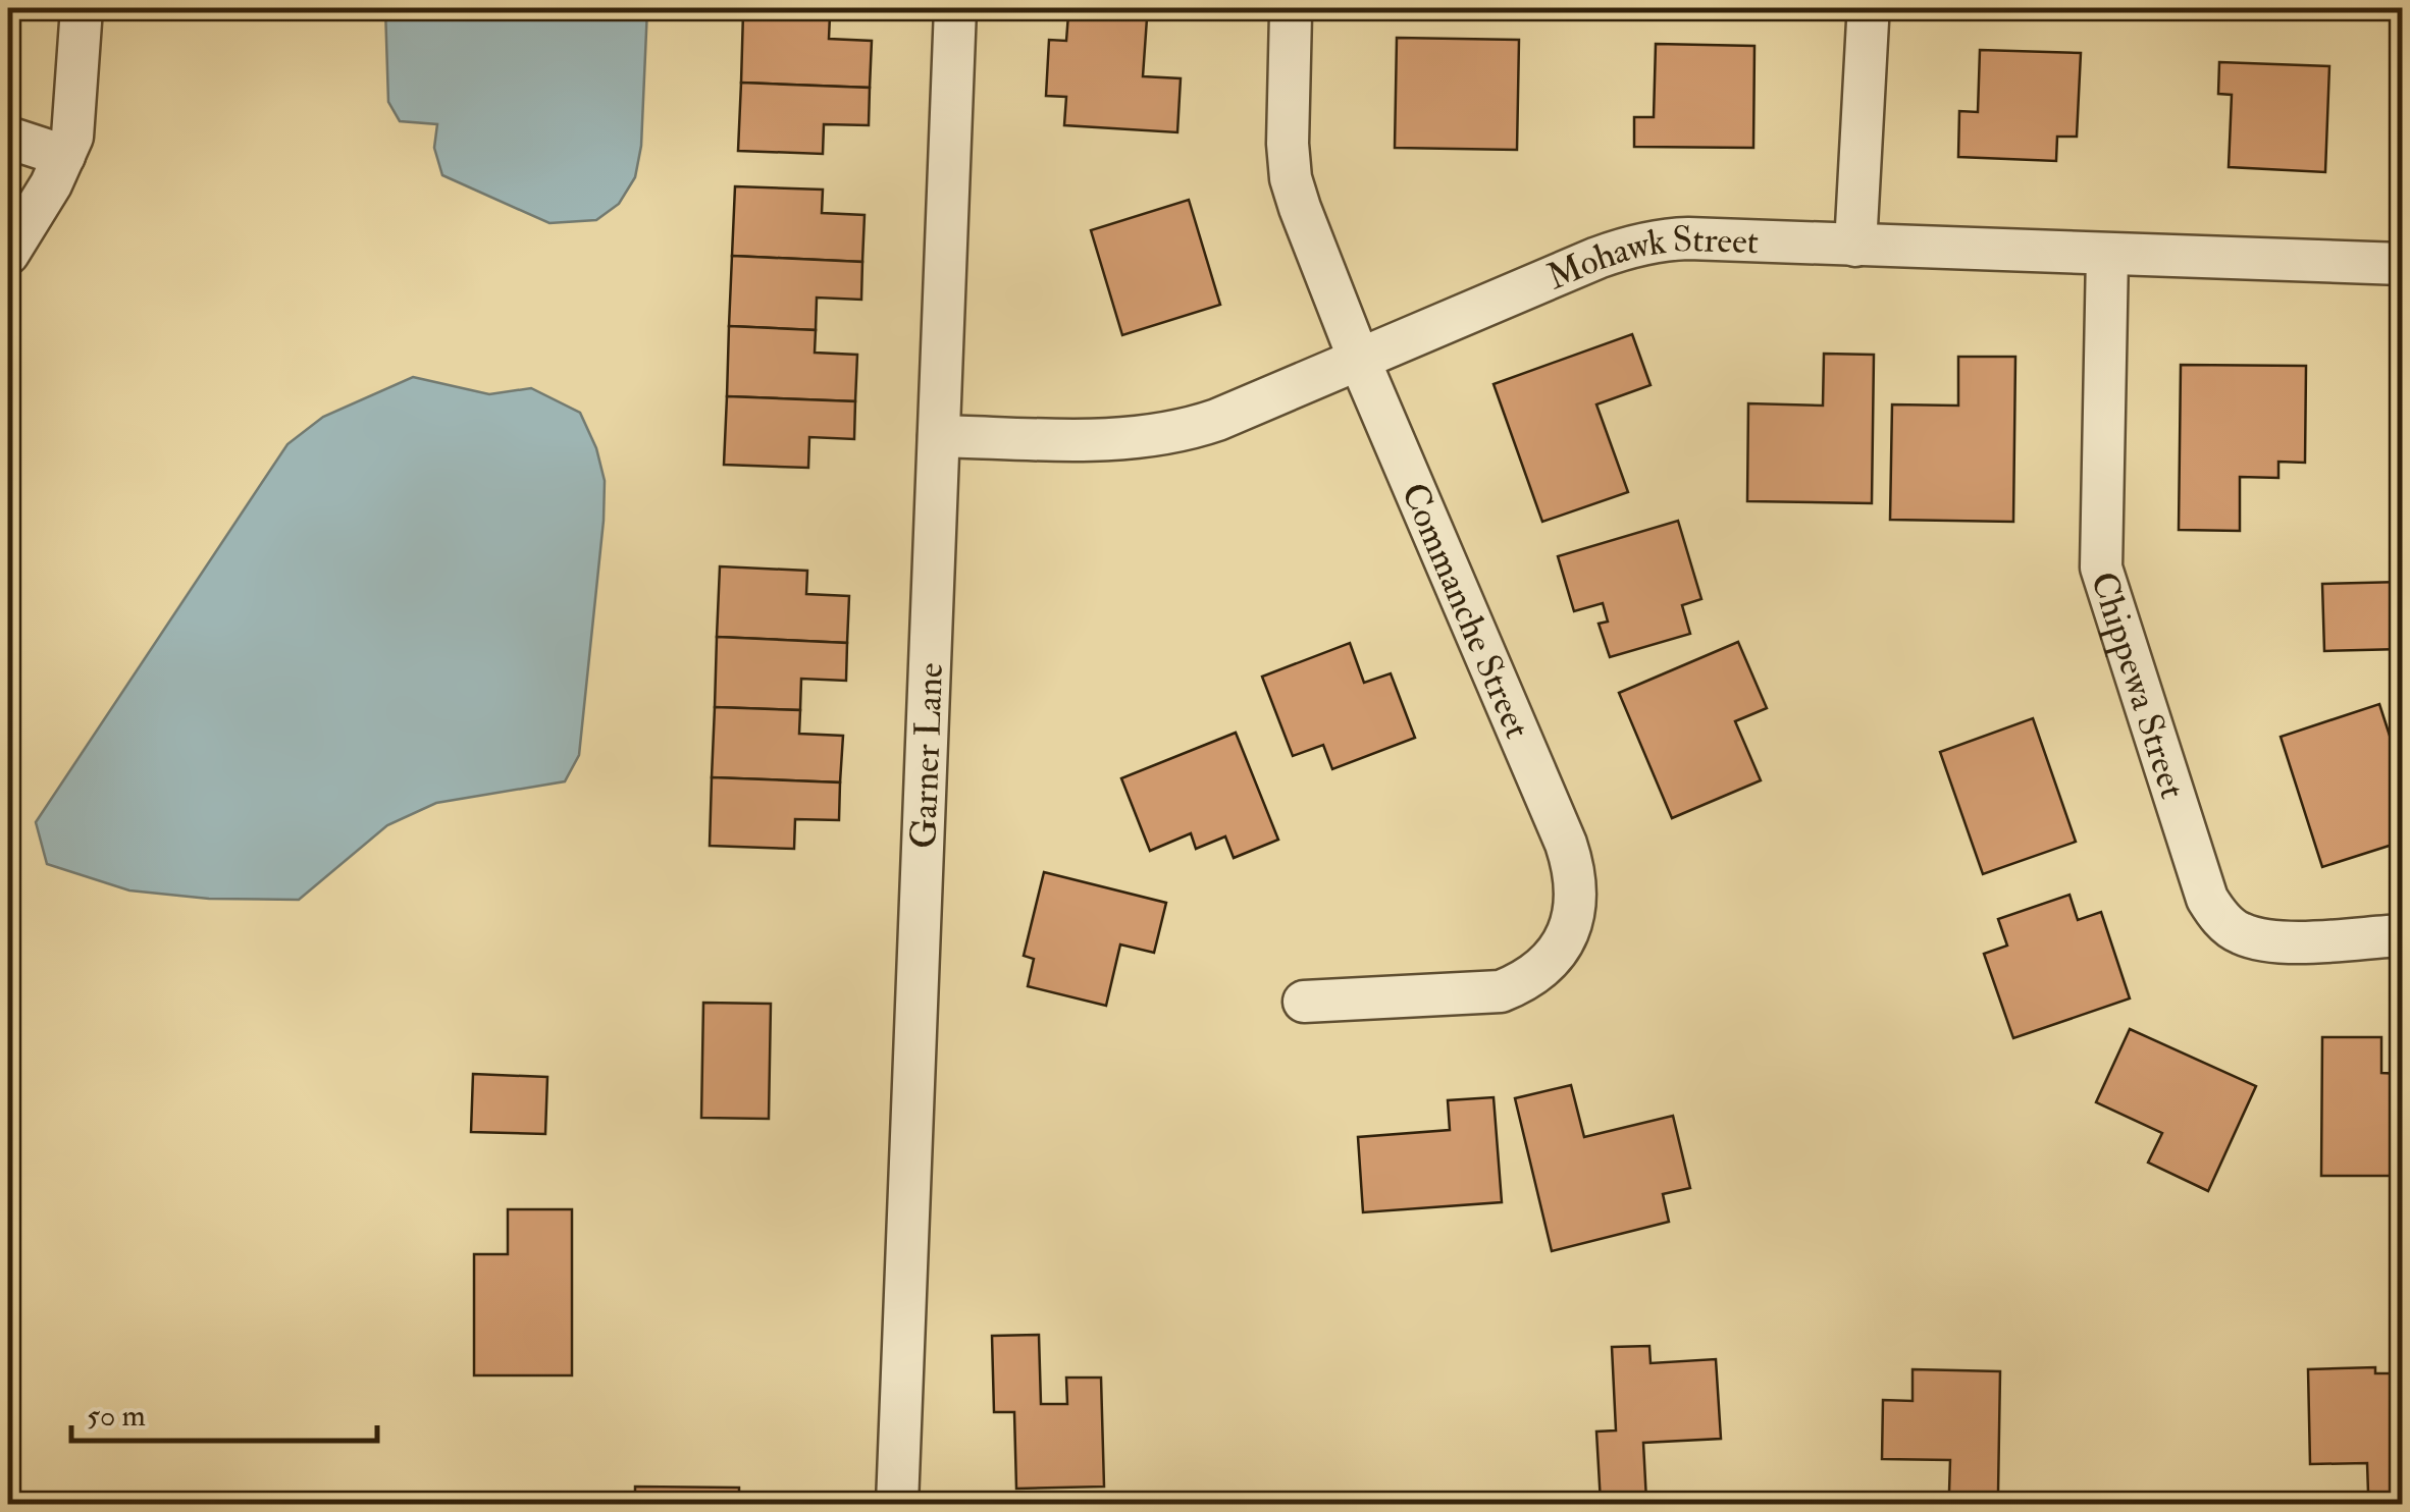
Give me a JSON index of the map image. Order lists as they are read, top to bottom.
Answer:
{
  "streets": {
    "street": [
      "Mohawk Street",
      "Commanche Street",
      "Chippewa Street",
      "Garner Lane"
    ]
  },
  "crossings": [
    ["Mohawk Street", "Commanche Street"],
    ["Mohawk Street", "Chippewa Street"],
    ["Mohawk Street", "Garner Lane"]
  ],
  "scale_bar": "50 m"
}
